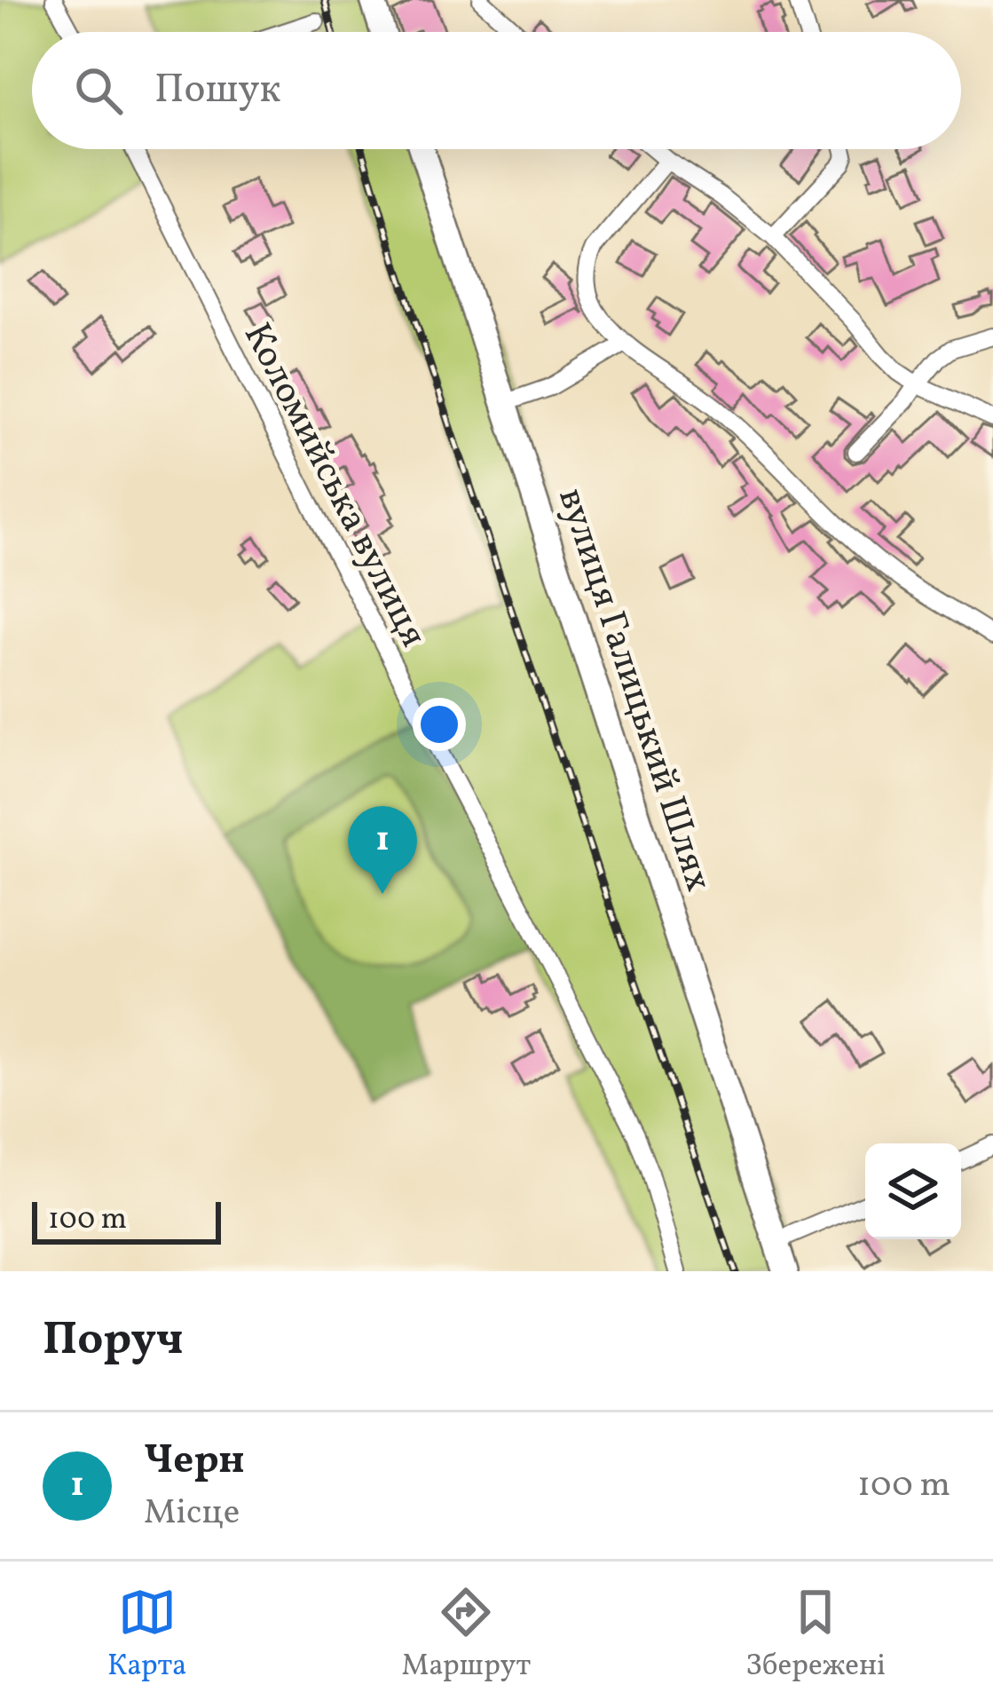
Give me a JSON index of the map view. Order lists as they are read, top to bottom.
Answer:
{
  "streets": {
    "highway": ["вулиця Галицький Шлях"],
    "street": ["Коломийська вулиця"]
  },
  "scale_bar": "100 m",
  "page": {
    "search": "Пошук",
    "pins": "1",
    "scale": "100 m",
    "heading": "Поруч",
    "list": [
      {
        "mark": "1",
        "name": "Черн",
        "note": "Місце",
        "value": "100 m"
      }
    ],
    "nav": ["Карта", "Маршрут", "Збережені"]
  }
}
